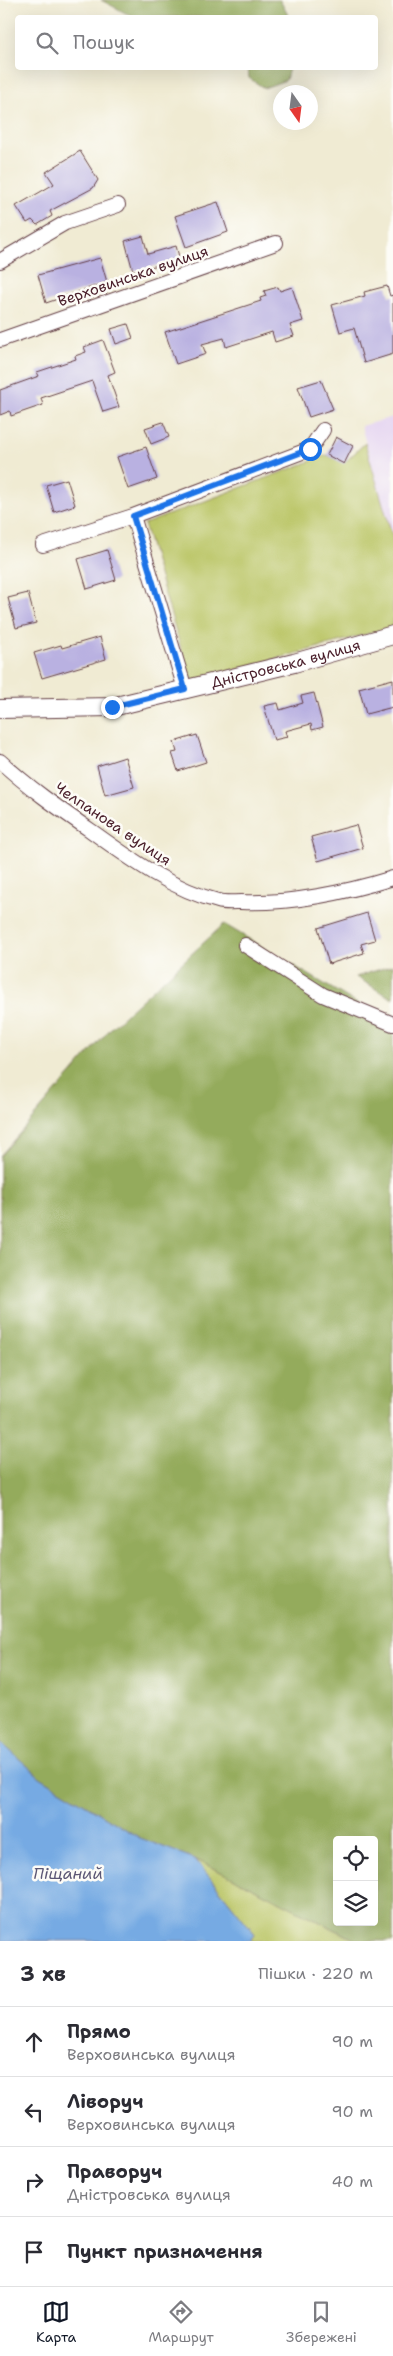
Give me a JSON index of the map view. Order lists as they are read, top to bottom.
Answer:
{
  "streets": {
    "street": ["Верховинська вулиця", "Дністровська вулиця", "Челпанова вулиця"]
  },
  "water": ["Піщаний"],
  "north": "bottom",
  "page": {
    "search": "Пошук",
    "heading": ["3 хв", "Пішки · 220 m"],
    "list": [
      ["Прямо", "Верховинська вулиця", "90 m"],
      ["Ліворуч", "Верховинська вулиця", "90 m"],
      ["Праворуч", "Дністровська вулиця", "40 m"],
      "Пункт призначення"
    ],
    "nav": ["Карта", "Маршрут", "Збережені"]
  }
}
